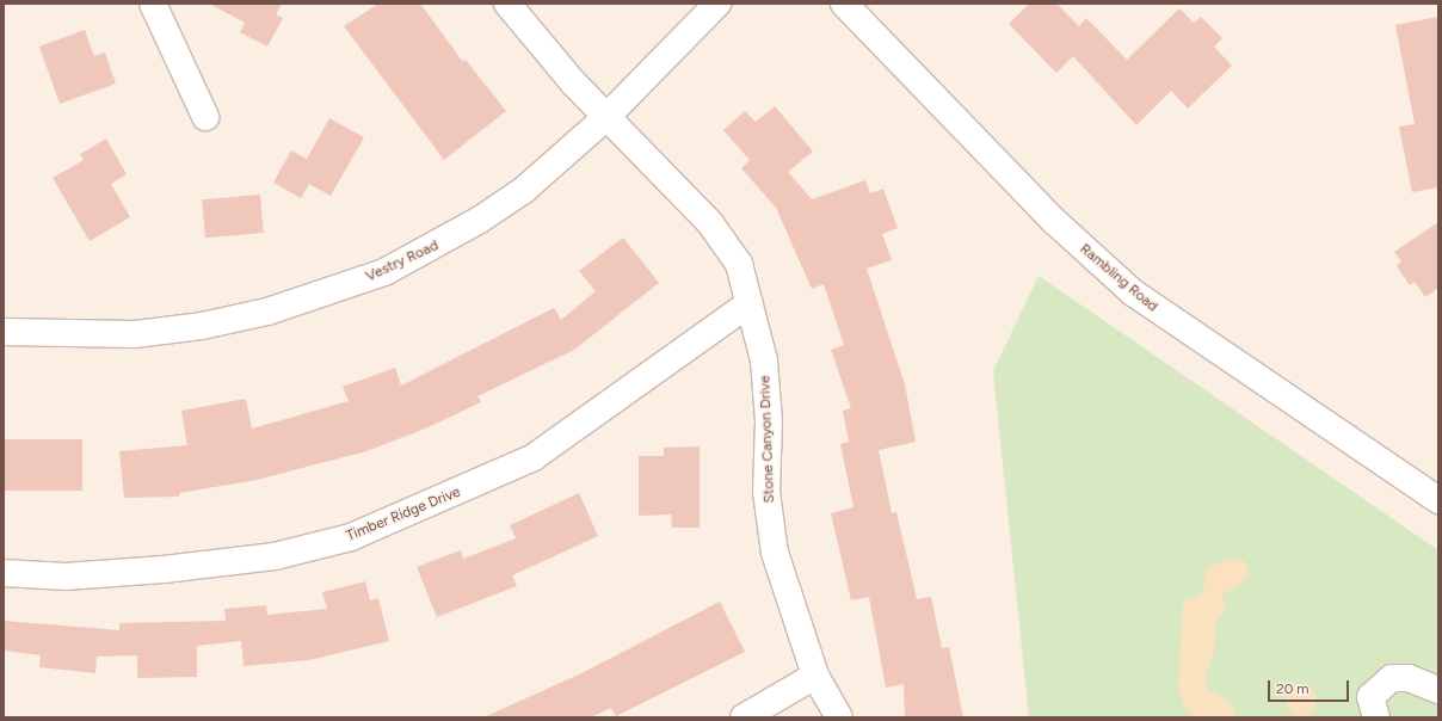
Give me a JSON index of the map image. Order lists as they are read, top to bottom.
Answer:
{
  "streets": {
    "street": [
      "Vestry Road",
      "Rambling Road",
      "Stone Canyon Drive",
      "Timber Ridge Drive"
    ]
  },
  "crossings": [
    ["Vestry Road", "Stone Canyon Drive"],
    ["Stone Canyon Drive", "Timber Ridge Drive"]
  ],
  "scale_bar": "20 m"
}
